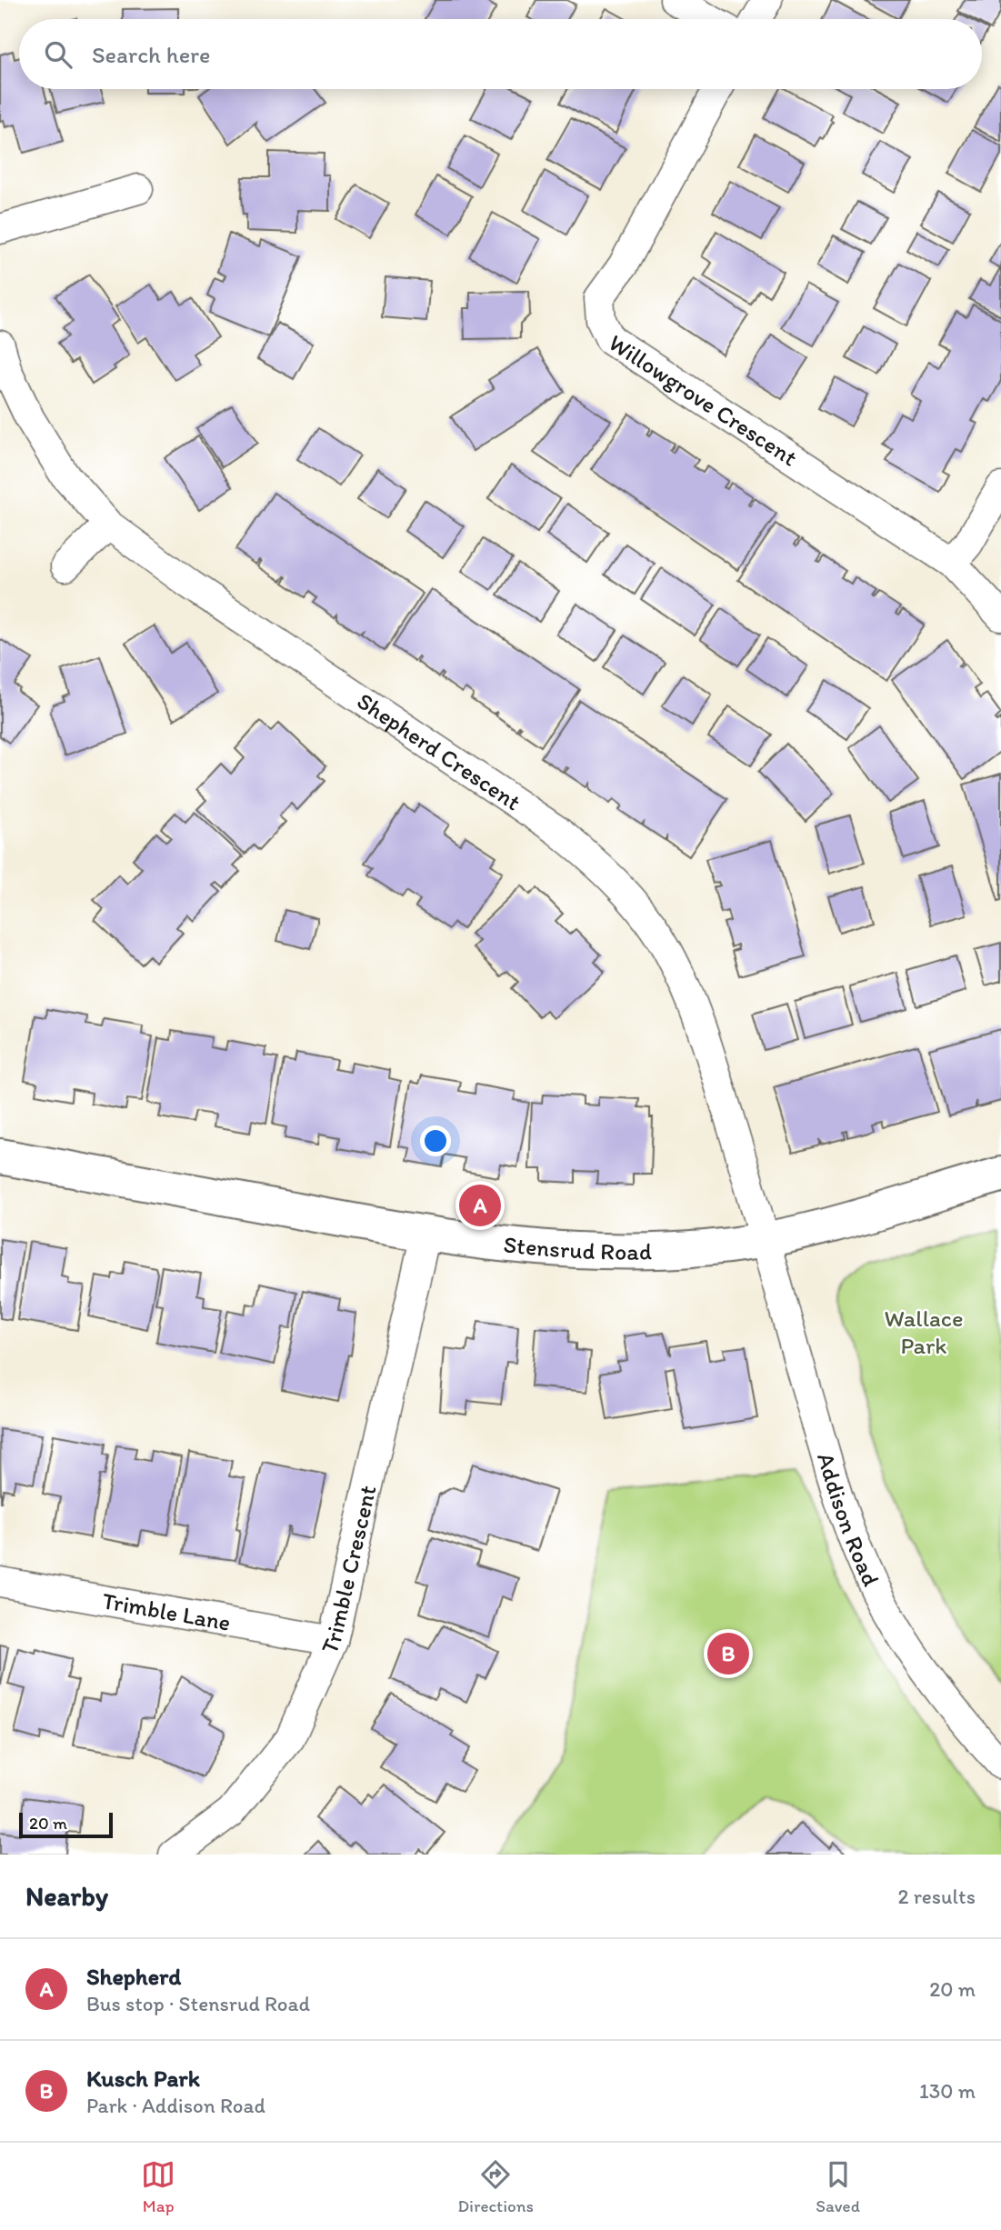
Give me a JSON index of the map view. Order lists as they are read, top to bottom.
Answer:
{
  "streets": {
    "street": [
      "Willowgrove Crescent",
      "Shepherd Crescent",
      "Stensrud Road",
      "Addison Road",
      "Trimble Crescent",
      "Trimble Lane"
    ]
  },
  "crossings": [
    ["Shepherd Crescent", "Stensrud Road"],
    ["Shepherd Crescent", "Addison Road"],
    ["Stensrud Road", "Addison Road"],
    ["Stensrud Road", "Trimble Crescent"],
    ["Trimble Crescent", "Trimble Lane"]
  ],
  "parks": ["Wallace Park"],
  "scale_bar": "20 m",
  "page": {
    "search": "Search here",
    "pins": ["A", "B"],
    "scale": "20 m",
    "heading": ["Nearby", "2 results"],
    "list": [
      {
        "mark": "A",
        "name": "Shepherd",
        "note": "Bus stop · Stensrud Road",
        "value": "20 m"
      },
      {
        "mark": "B",
        "name": "Kusch Park",
        "note": "Park · Addison Road",
        "value": "130 m"
      }
    ],
    "nav": ["Map", "Directions", "Saved"]
  }
}
